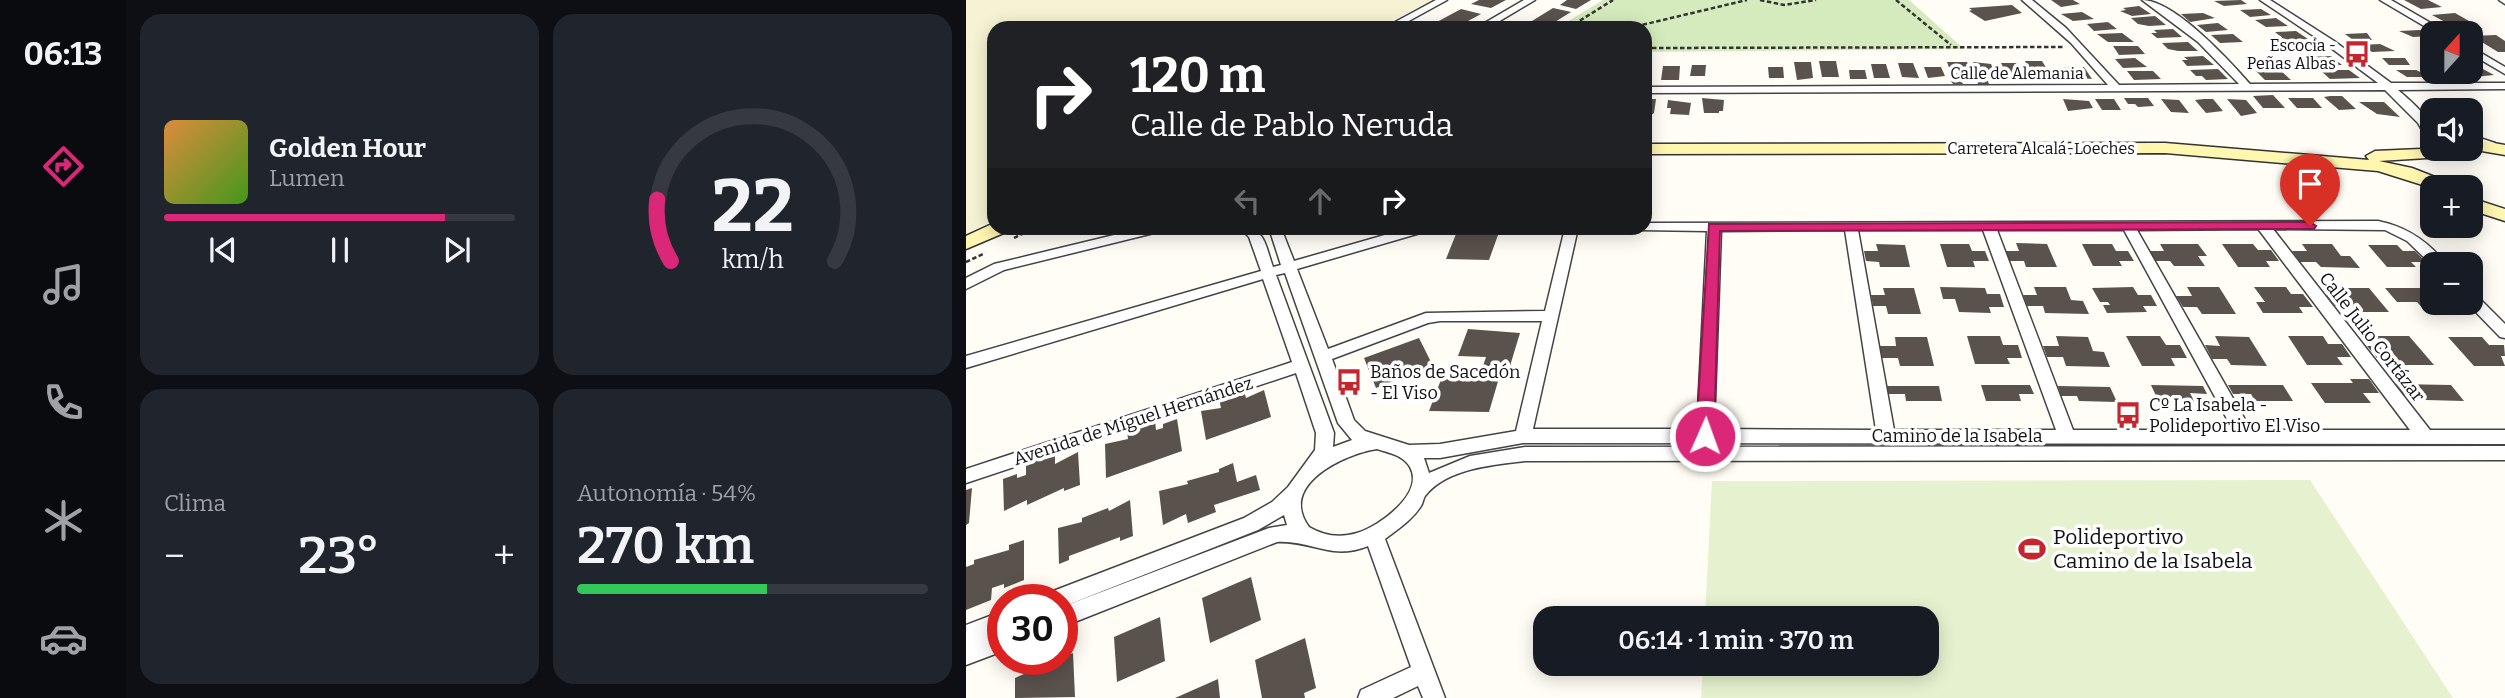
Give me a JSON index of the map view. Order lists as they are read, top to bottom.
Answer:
{
  "streets": {
    "main road": ["Carretera Alcalá-Loeches"],
    "street": [
      "Calle de Alemania",
      "Calle Julio Cortázar",
      "Avenida de Miguel Hernández",
      "Camino de la Isabela"
    ]
  },
  "crossings": [
    ["Calle Julio Cortázar", "Camino de la Isabela"]
  ],
  "places": {
    "bus stop": ["Escocia - Peñas Albas", "Baños de Sacedón - El Viso", "Cº La Isabela - Polideportivo El Viso"],
    "sports": ["Polideportivo Camino de la Isabela"]
  },
  "north": "top",
  "page": {
    "tabs": "06:13",
    "map_buttons": ["+", "−"],
    "turn": ["120 m", "Calle de Pablo Neruda"],
    "song": ["Golden Hour", "Lumen"],
    "tile": [
      "Clima",
      ["Autonomía · 54%", "270 km"]
    ],
    "heat": ["−", "23°", "+"],
    "limit": "30",
    "trip": "06:14 · 1 min · 370 m",
    "gauge": ["22", "km/h"]
  }
}
